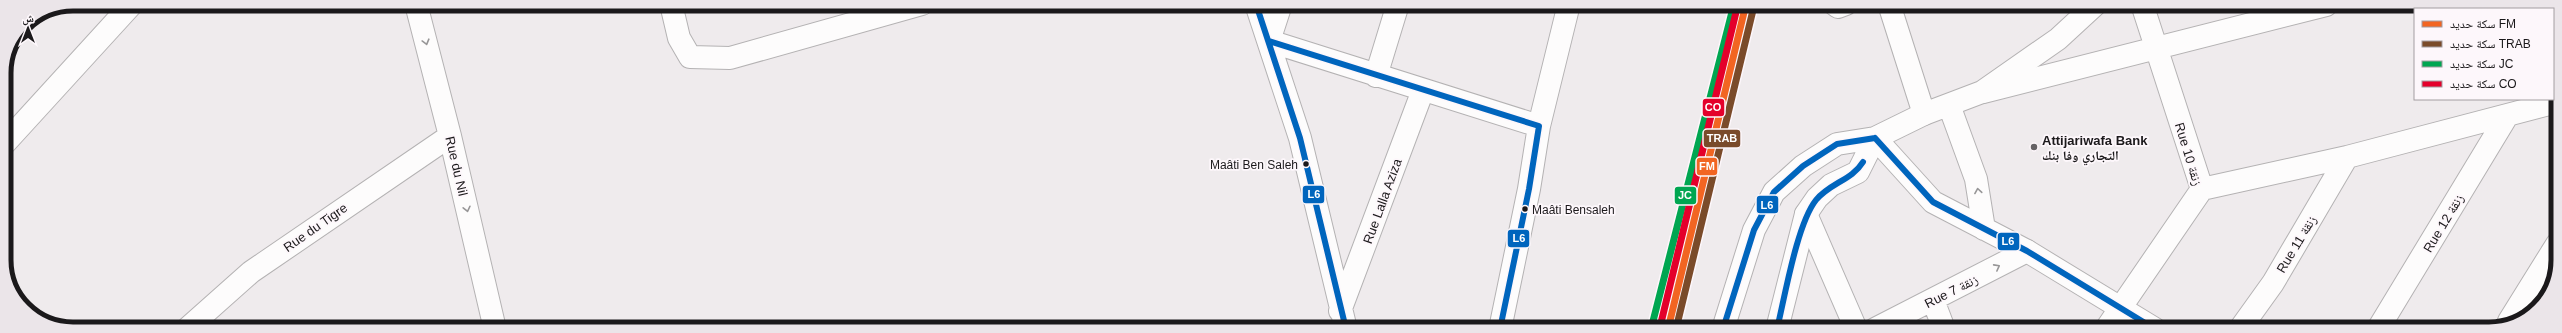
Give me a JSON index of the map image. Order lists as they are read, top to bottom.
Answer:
{
  "streets": {
    "street": [
      "Rue 10 زنقة",
      "Rue du Nil",
      "Rue Lalla Aziza",
      "Rue 12 زنقة",
      "Rue du Tigre",
      "Rue 11 زنقة",
      "Rue 7 زنقة"
    ]
  },
  "crossings": [
    ["Rue du Nil", "Rue du Tigre"]
  ],
  "one_way": ["Rue du Nil"],
  "places": ["Attijariwafa Bank التجاري وفا بنك", "Maâti Ben Saleh", "Maâti Bensaleh"],
  "lines": [
    "rail line FM",
    "rail line TRAB",
    "rail line JC",
    "rail line CO",
    "transit line L6"
  ],
  "legend": [
    "سكة حديد FM",
    "سكة حديد TRAB",
    "سكة حديد JC",
    "سكة حديد CO"
  ],
  "north": "top"
}
